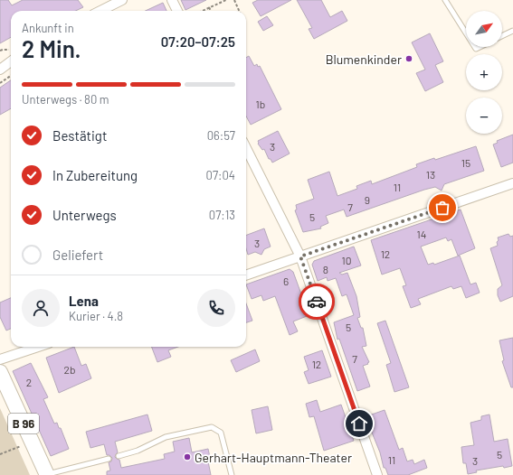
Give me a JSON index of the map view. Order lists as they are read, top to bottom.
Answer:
{
  "streets": {
    "main road": ["B 96"]
  },
  "places": ["Blumenkinder", "Gerhart-Hauptmann-Theater"],
  "house_numbers": [
    "1b",
    "3",
    "15",
    "13",
    "11",
    "9",
    "7",
    "5",
    "14",
    "3",
    "12",
    "10",
    "8",
    "6",
    "5",
    "7",
    "12",
    "2b",
    "2",
    "5",
    "11",
    "3"
  ],
  "north": "top right",
  "page": {
    "map_buttons": ["+", "−"],
    "heading": ["2 Min.", "Ankunft in", "07:20–07:25"],
    "panel": ["Lena", "Kurier · 4.8"],
    "bar": "Unterwegs · 80 m",
    "list": [
      ["Bestätigt", "06:57"],
      ["In Zubereitung", "07:04"],
      ["Unterwegs", "07:13"],
      "Geliefert"
    ]
  }
}
